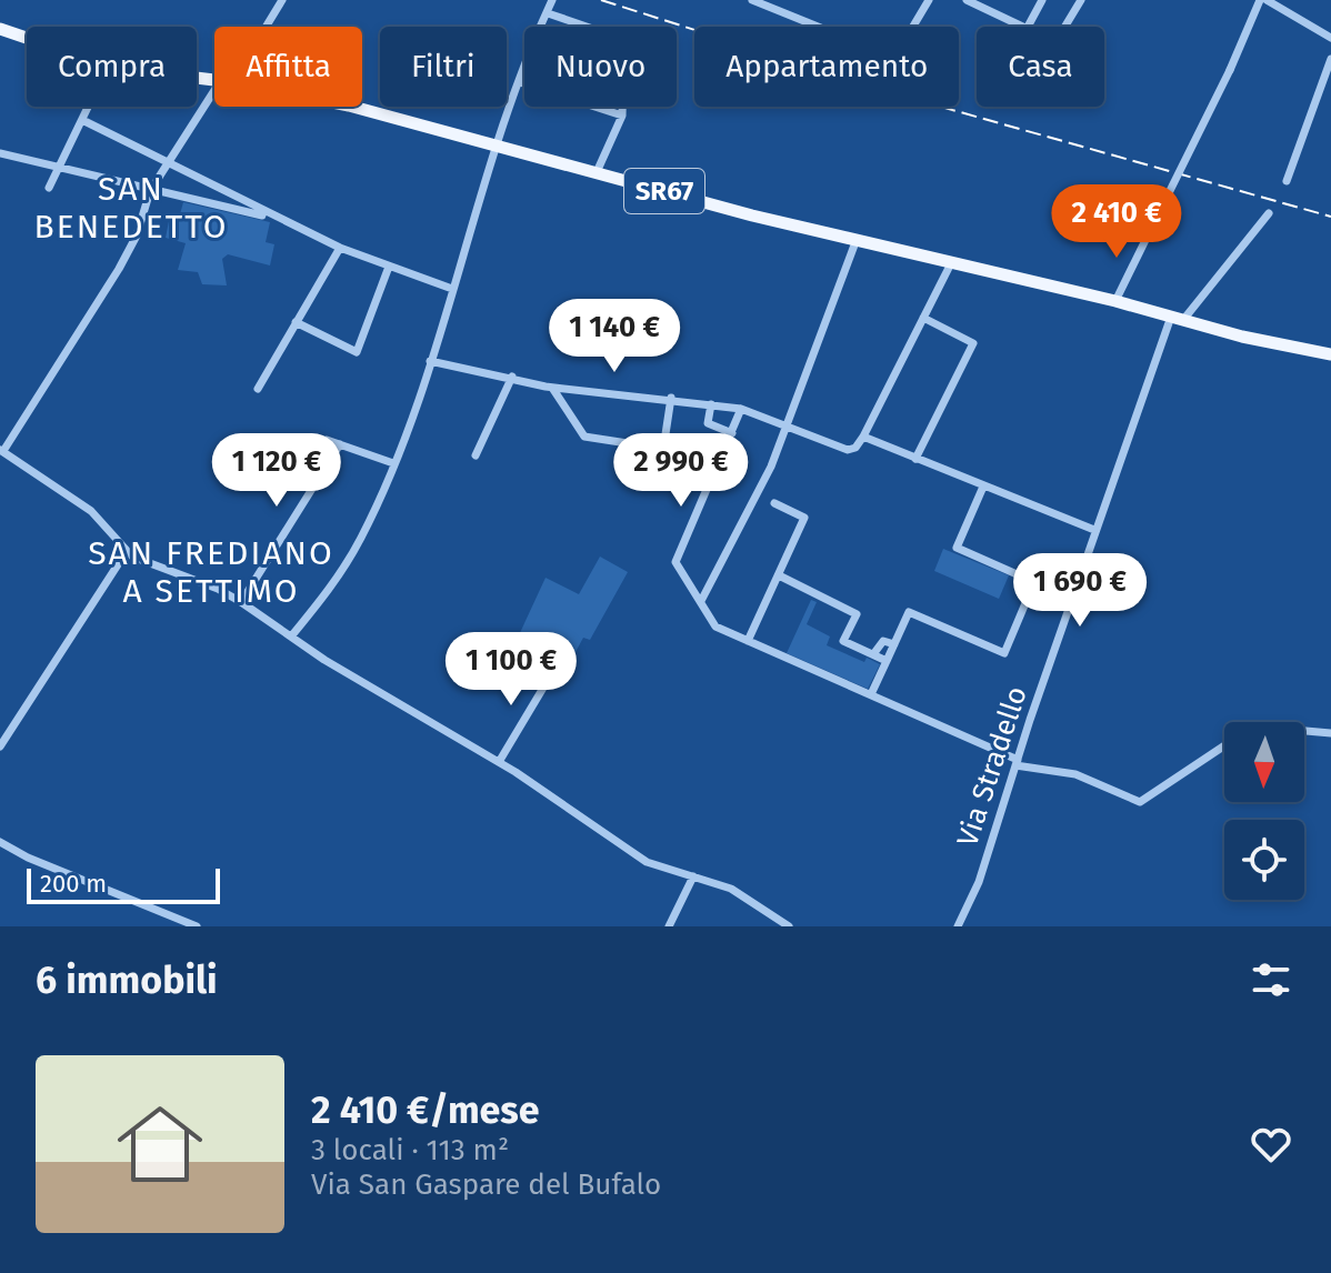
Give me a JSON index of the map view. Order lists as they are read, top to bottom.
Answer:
{
  "streets": {
    "main road": ["SR67"],
    "street": ["Via Stradello"]
  },
  "crossings": [
    ["SR67", "Via Stradello"]
  ],
  "districts": ["SAN BENEDETTO", "SAN FREDIANO A SETTIMO"],
  "scale_bar": "200 m",
  "north": "bottom",
  "page": {
    "chip": [
      "Compra",
      "Affitta",
      "Filtri",
      "Nuovo",
      "Appartamento",
      "Casa"
    ],
    "price": [
      "2 410 €",
      "1 140 €",
      "1 120 €",
      "2 990 €",
      "1 690 €",
      "1 100 €"
    ],
    "scale": "200 m",
    "heading": "6 immobili",
    "list": [
      {
        "name": "2 410 €/mese",
        "note": "3 locali · 113 m² · Via San Gaspare del Bufalo"
      }
    ]
  }
}
